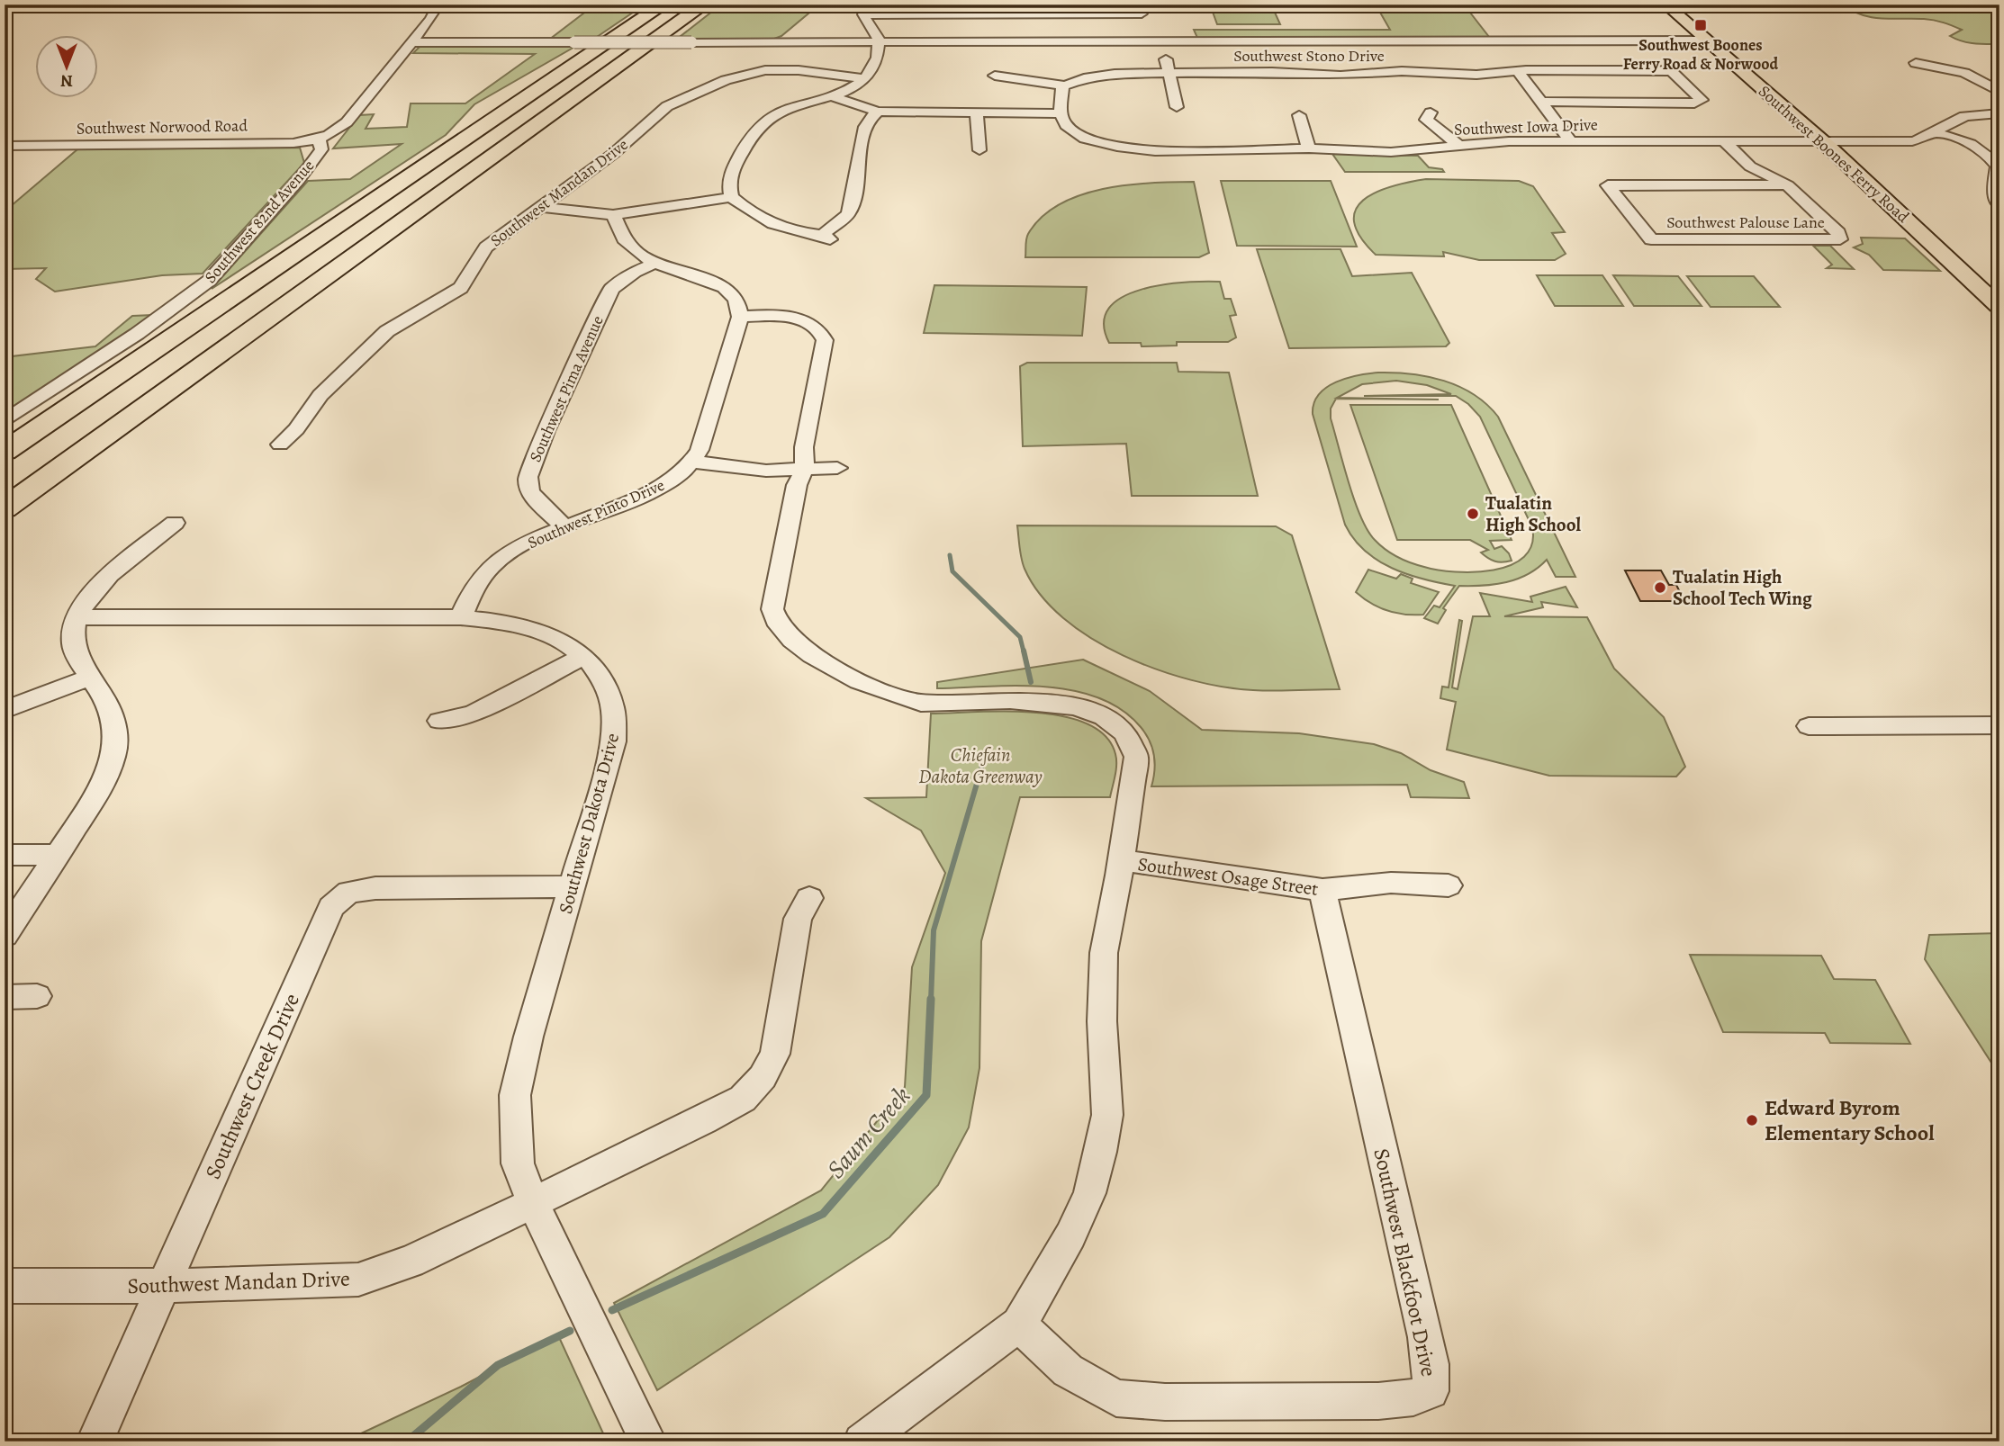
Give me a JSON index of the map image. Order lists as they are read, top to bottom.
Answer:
{
  "streets": {
    "main road": ["Southwest Boones Ferry Road"],
    "street": [
      "Southwest Stono Drive",
      "Southwest Norwood Road",
      "Southwest Iowa Drive",
      "Southwest Mandan Drive",
      "Southwest 82nd Avenue",
      "Southwest Palouse Lane",
      "Southwest Pima Avenue",
      "Southwest Pinto Drive",
      "Southwest Dakota Drive",
      "Southwest Osage Street",
      "Southwest Creek Drive",
      "Southwest Blackfoot Drive"
    ]
  },
  "crossings": [
    ["Southwest Norwood Road", "Southwest 82nd Avenue"],
    ["Southwest Iowa Drive", "Southwest Boones Ferry Road"],
    ["Southwest Mandan Drive", "Southwest Dakota Drive"],
    ["Southwest Mandan Drive", "Southwest Creek Drive"],
    ["Southwest Pima Avenue", "Southwest Pinto Drive"],
    ["Southwest Pinto Drive", "Southwest Dakota Drive"],
    ["Southwest Osage Street", "Southwest Blackfoot Drive"]
  ],
  "water": ["Saum Creek"],
  "parks": ["Chiefain Dakota Greenway"],
  "places": {
    "transit": ["Southwest Boones Ferry Road & Norwood"],
    "other": ["Tualatin High School", "Tualatin High School Tech Wing", "Edward Byrom Elementary School"]
  },
  "north": "bottom"
}
